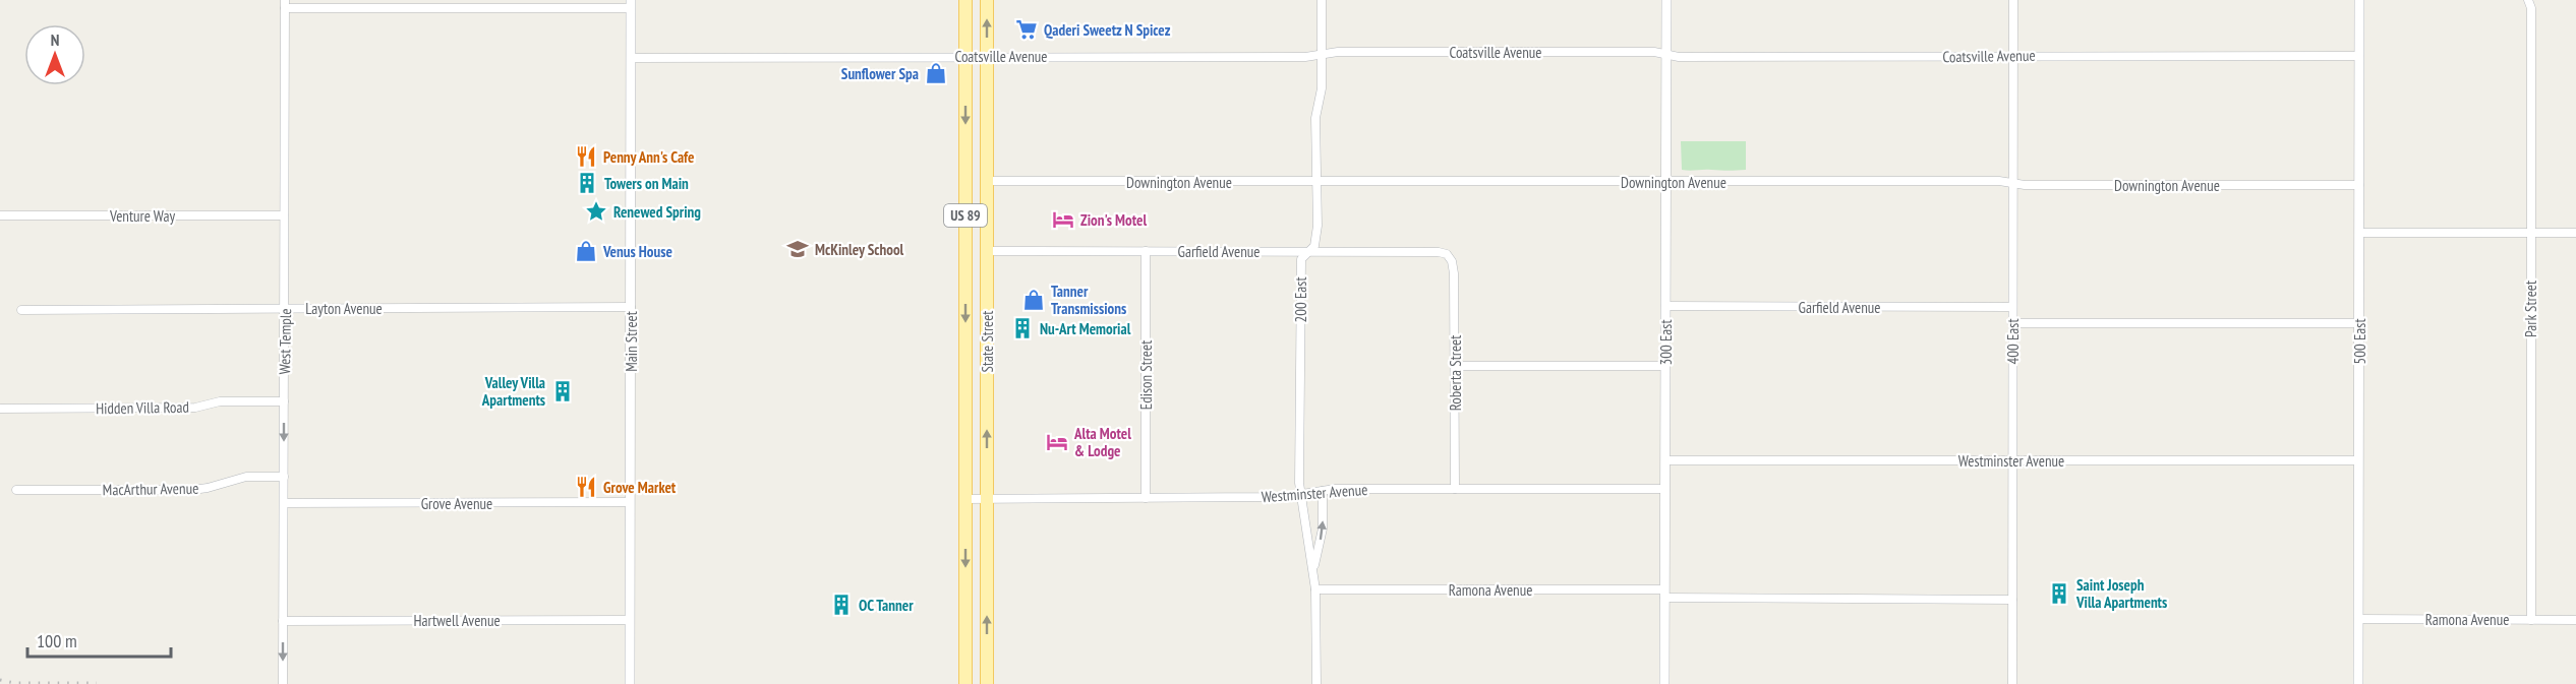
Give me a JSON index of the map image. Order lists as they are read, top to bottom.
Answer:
{
  "streets": {
    "main road": ["US 89", "State Street"],
    "street": [
      "Coatsville Avenue",
      "Downington Avenue",
      "Venture Way",
      "Garfield Avenue",
      "200 East",
      "Layton Avenue",
      "Park Street",
      "West Temple",
      "Main Street",
      "400 East",
      "500 East",
      "300 East",
      "Roberta Street",
      "Edison Street",
      "Hidden Villa Road",
      "Westminster Avenue",
      "MacArthur Avenue",
      "Grove Avenue",
      "Ramona Avenue",
      "Hartwell Avenue"
    ]
  },
  "crossings": [
    ["Coatsville Avenue", "200 East"],
    ["Coatsville Avenue", "Main Street"],
    ["Coatsville Avenue", "State Street"],
    ["Coatsville Avenue", "400 East"],
    ["Coatsville Avenue", "500 East"],
    ["Coatsville Avenue", "300 East"],
    ["Downington Avenue", "200 East"],
    ["Downington Avenue", "State Street"],
    ["Downington Avenue", "400 East"],
    ["Downington Avenue", "500 East"],
    ["Downington Avenue", "300 East"],
    ["Venture Way", "West Temple"],
    ["Garfield Avenue", "200 East"],
    ["Garfield Avenue", "State Street"],
    ["Garfield Avenue", "400 East"],
    ["Garfield Avenue", "300 East"],
    ["Garfield Avenue", "Roberta Street"],
    ["Garfield Avenue", "Edison Street"],
    ["200 East", "Westminster Avenue"],
    ["200 East", "Ramona Avenue"],
    ["Layton Avenue", "West Temple"],
    ["Layton Avenue", "Main Street"],
    ["Park Street", "Ramona Avenue"],
    ["West Temple", "Hidden Villa Road"],
    ["West Temple", "MacArthur Avenue"],
    ["West Temple", "Grove Avenue"],
    ["West Temple", "Hartwell Avenue"],
    ["Main Street", "Grove Avenue"],
    ["Main Street", "Hartwell Avenue"],
    ["State Street", "Westminster Avenue"],
    ["400 East", "Westminster Avenue"],
    ["400 East", "Ramona Avenue"],
    ["500 East", "Westminster Avenue"],
    ["500 East", "Ramona Avenue"],
    ["300 East", "Westminster Avenue"],
    ["300 East", "Ramona Avenue"],
    ["Roberta Street", "Westminster Avenue"],
    ["Edison Street", "Westminster Avenue"]
  ],
  "places": {
    "supermarket": ["Qaderi Sweetz N Spicez"],
    "shop": ["Sunflower Spa", "Venus House", "Tanner Transmissions"],
    "restaurant": ["Penny Ann's Cafe", "Grove Market"],
    "building": [
      "Towers on Main",
      "Nu-Art Memorial",
      "Valley Villa Apartments",
      "Saint Joseph Villa Apartments",
      "OC Tanner"
    ],
    "place": ["Renewed Spring"],
    "hotel": ["Zion's Motel", "Alta Motel & Lodge"],
    "school or university": ["McKinley School"]
  },
  "scale_bar": "100 m",
  "north": "top"
}
